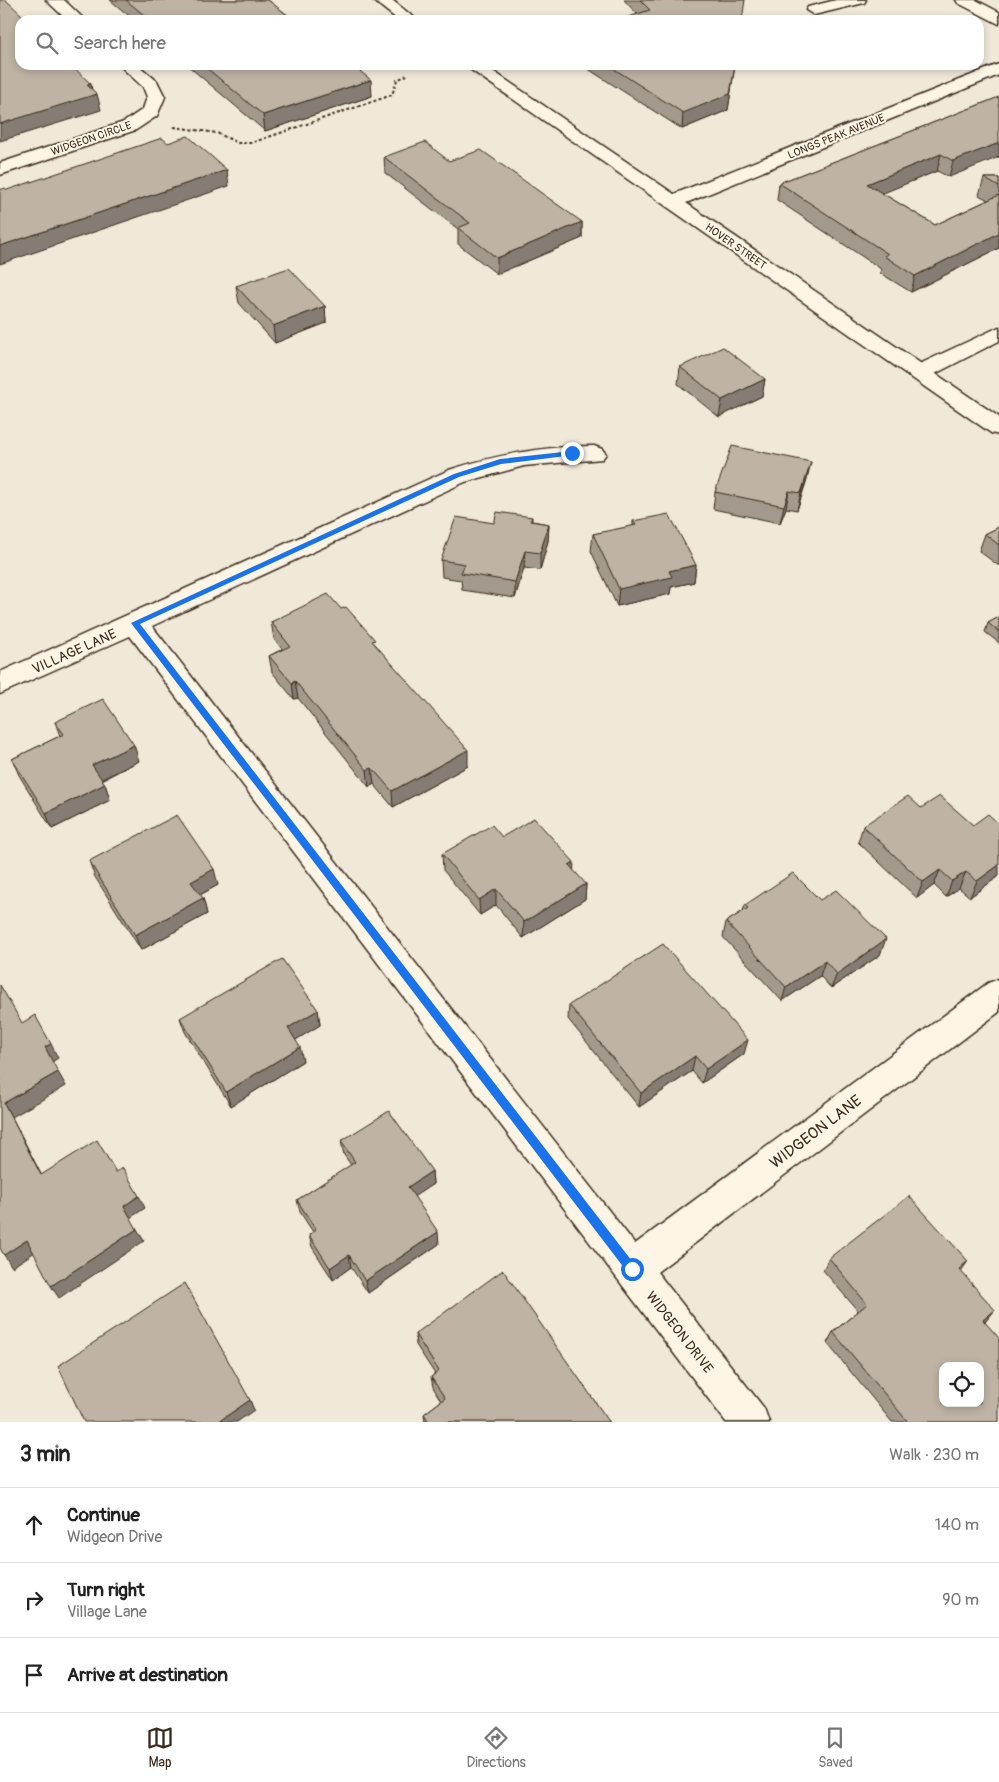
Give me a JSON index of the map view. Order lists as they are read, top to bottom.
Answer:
{
  "streets": {
    "street": [
      "LONGS PEAK AVENUE",
      "WIDGEON CIRCLE",
      "HOVER STREET",
      "VILLAGE LANE",
      "WIDGEON LANE",
      "WIDGEON DRIVE"
    ]
  },
  "crossings": [
    ["LONGS PEAK AVENUE", "HOVER STREET"],
    ["VILLAGE LANE", "WIDGEON DRIVE"],
    ["WIDGEON LANE", "WIDGEON DRIVE"]
  ],
  "page": {
    "search": "Search here",
    "heading": ["3 min", "Walk · 230 m"],
    "list": [
      ["Continue", "Widgeon Drive", "140 m"],
      ["Turn right", "Village Lane", "90 m"],
      "Arrive at destination"
    ],
    "nav": ["Map", "Directions", "Saved"]
  }
}
